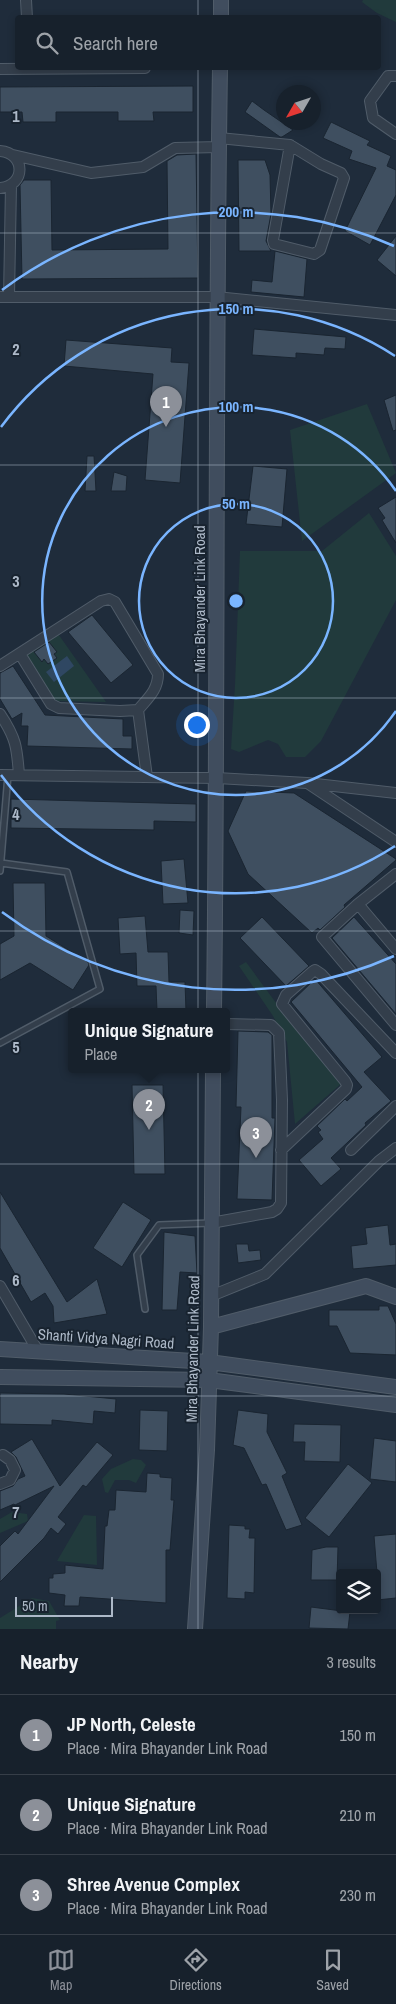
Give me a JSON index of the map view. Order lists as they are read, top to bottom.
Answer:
{
  "streets": {
    "street": ["Mira Bhayander Link Road", "Shanti Vidya Nagri Road"]
  },
  "crossings": [
    ["Mira Bhayander Link Road", "Shanti Vidya Nagri Road"]
  ],
  "scale_bar": "50 m",
  "north": "bottom left",
  "page": {
    "search": "Search here",
    "pins": ["1", "2", "3"],
    "popup": ["Unique Signature", "Place"],
    "scale": "50 m",
    "heading": ["Nearby", "3 results"],
    "list": [
      {
        "mark": "1",
        "name": "JP North, Celeste",
        "note": "Place · Mira Bhayander Link Road",
        "value": "150 m"
      },
      {
        "mark": "2",
        "name": "Unique Signature",
        "note": "Place · Mira Bhayander Link Road",
        "value": "210 m"
      },
      {
        "mark": "3",
        "name": "Shree Avenue Complex",
        "note": "Place · Mira Bhayander Link Road",
        "value": "230 m"
      }
    ],
    "nav": ["Map", "Directions", "Saved"]
  },
  "grid": {
    "rows": [
      "1",
      "2",
      "3",
      "4",
      "5",
      "6",
      "7"
    ]
  },
  "rings": [
    "200 m",
    "150 m",
    "100 m",
    "50 m"
  ]
}
